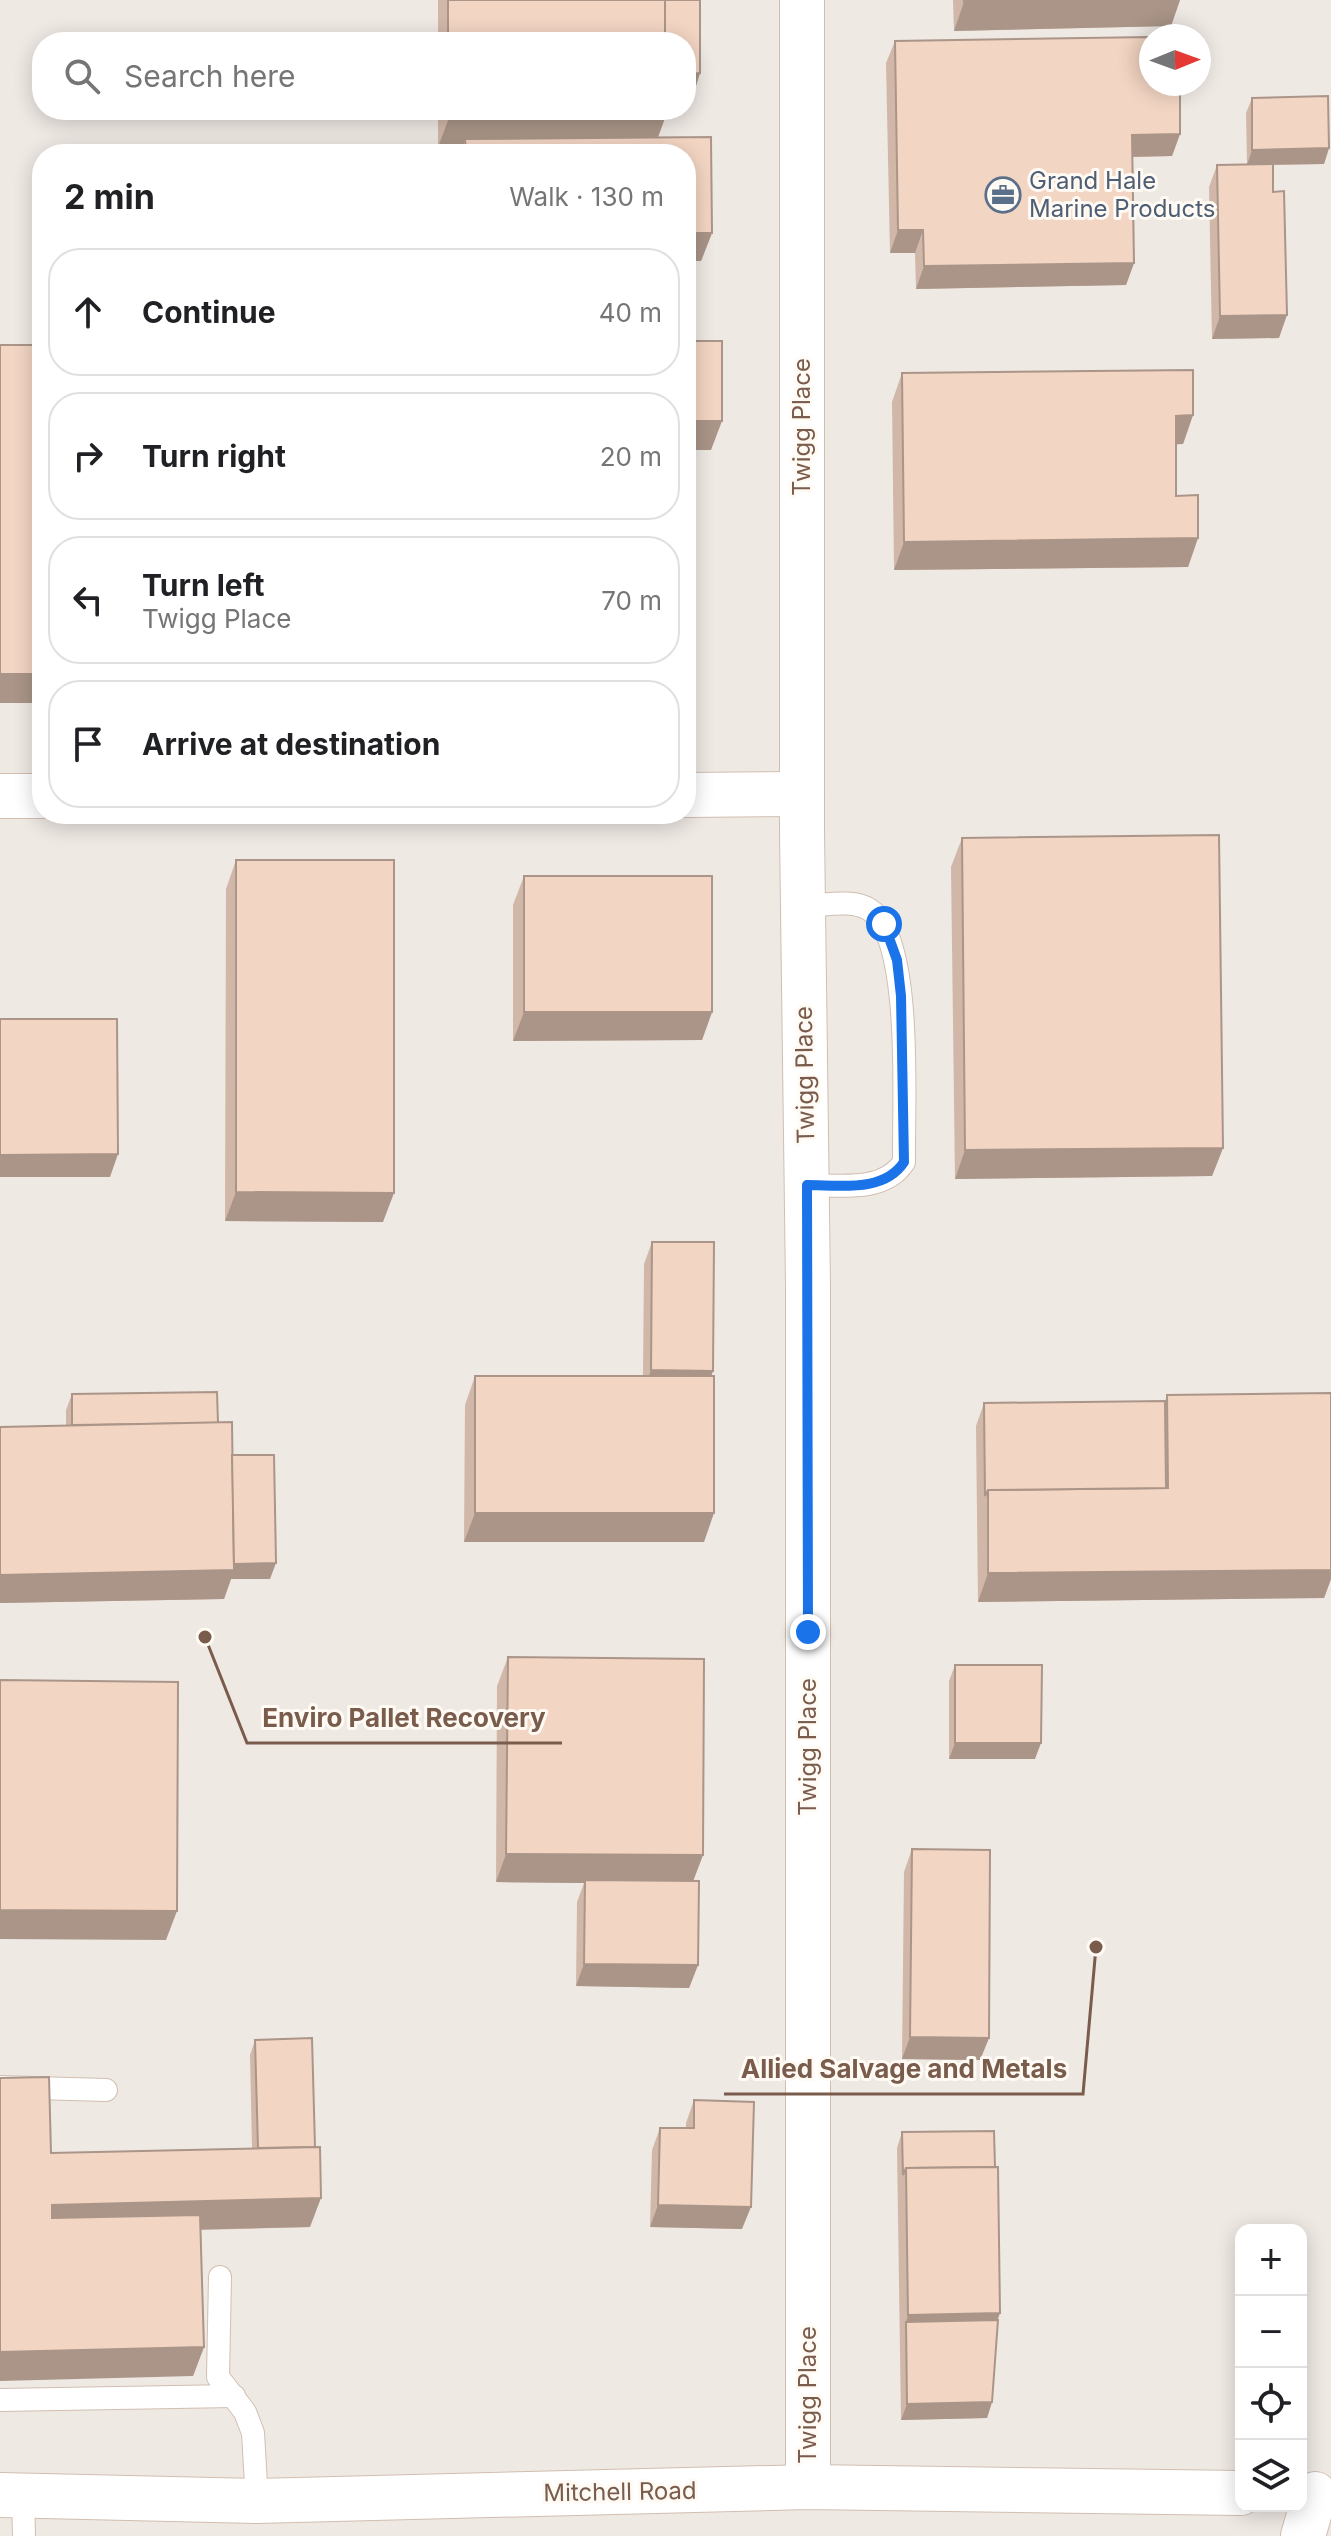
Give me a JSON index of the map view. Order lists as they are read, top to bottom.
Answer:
{
  "streets": {
    "street": ["Twigg Place", "Mitchell Road"]
  },
  "crossings": [
    ["Twigg Place", "Mitchell Road"]
  ],
  "places": {
    "office": ["Grand Hale Marine Products"],
    "other": ["Enviro Pallet Recovery", "Allied Salvage and Metals"]
  },
  "north": "right",
  "page": {
    "search": "Search here",
    "heading": ["2 min", "Walk · 130 m"],
    "list": [
      ["Continue", "40 m"],
      ["Turn right", "20 m"],
      ["Turn left", "Twigg Place", "70 m"],
      "Arrive at destination"
    ],
    "map_buttons": ["+", "−"]
  }
}
